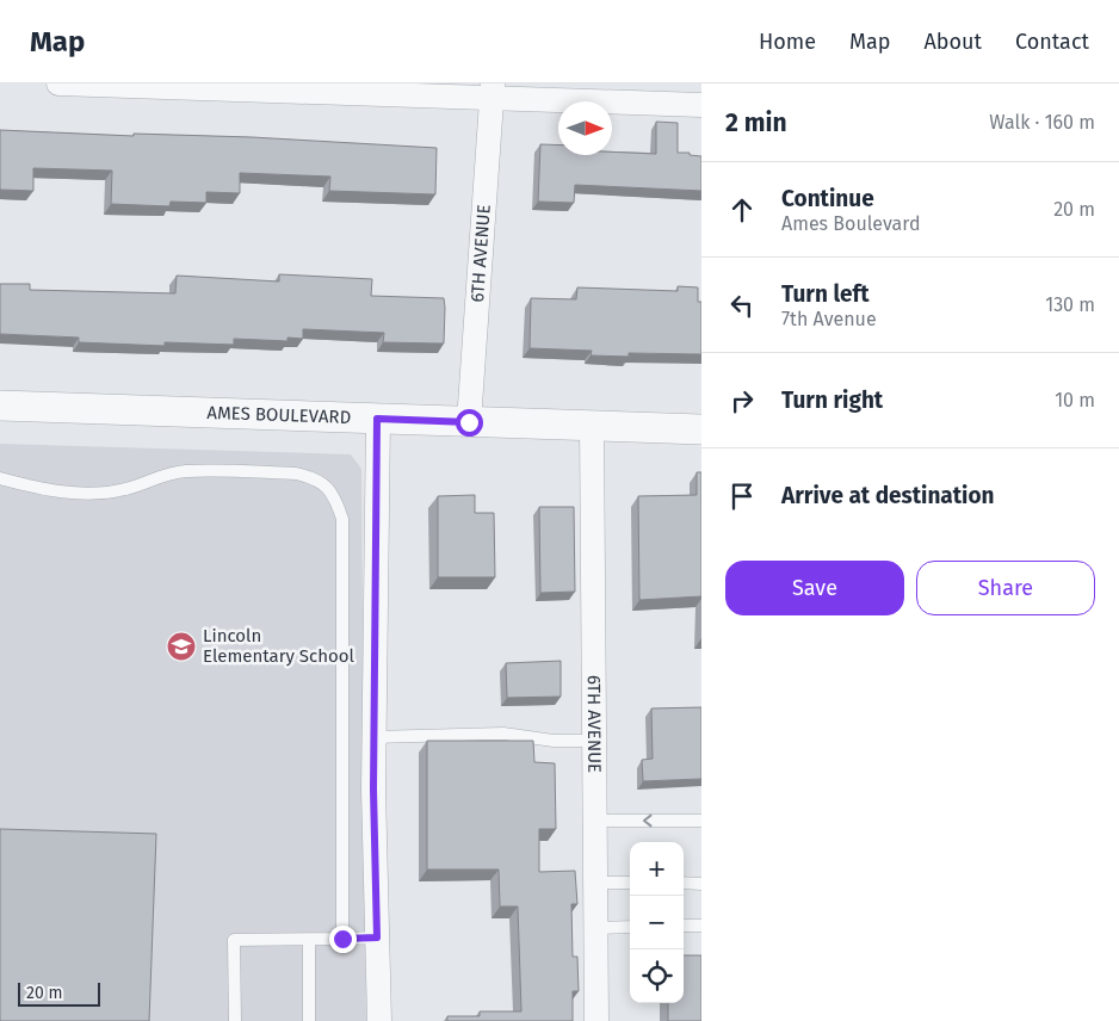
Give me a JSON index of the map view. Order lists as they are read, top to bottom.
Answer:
{
  "streets": {
    "street": ["6TH AVENUE", "AMES BOULEVARD"]
  },
  "crossings": [
    ["6TH AVENUE", "AMES BOULEVARD"]
  ],
  "places": {
    "school or university": ["Lincoln Elementary School"]
  },
  "scale_bar": "20 m",
  "north": "right",
  "page": {
    "header": "Map",
    "nav": [
      "Home",
      "Map",
      "About",
      "Contact"
    ],
    "heading": ["2 min", "Walk · 160 m"],
    "list": [
      ["Continue", "Ames Boulevard", "20 m"],
      ["Turn left", "7th Avenue", "130 m"],
      ["Turn right", "10 m"],
      "Arrive at destination"
    ],
    "buttons": ["Save", "Share"],
    "map_buttons": ["+", "−"],
    "scale": "20 m"
  }
}
